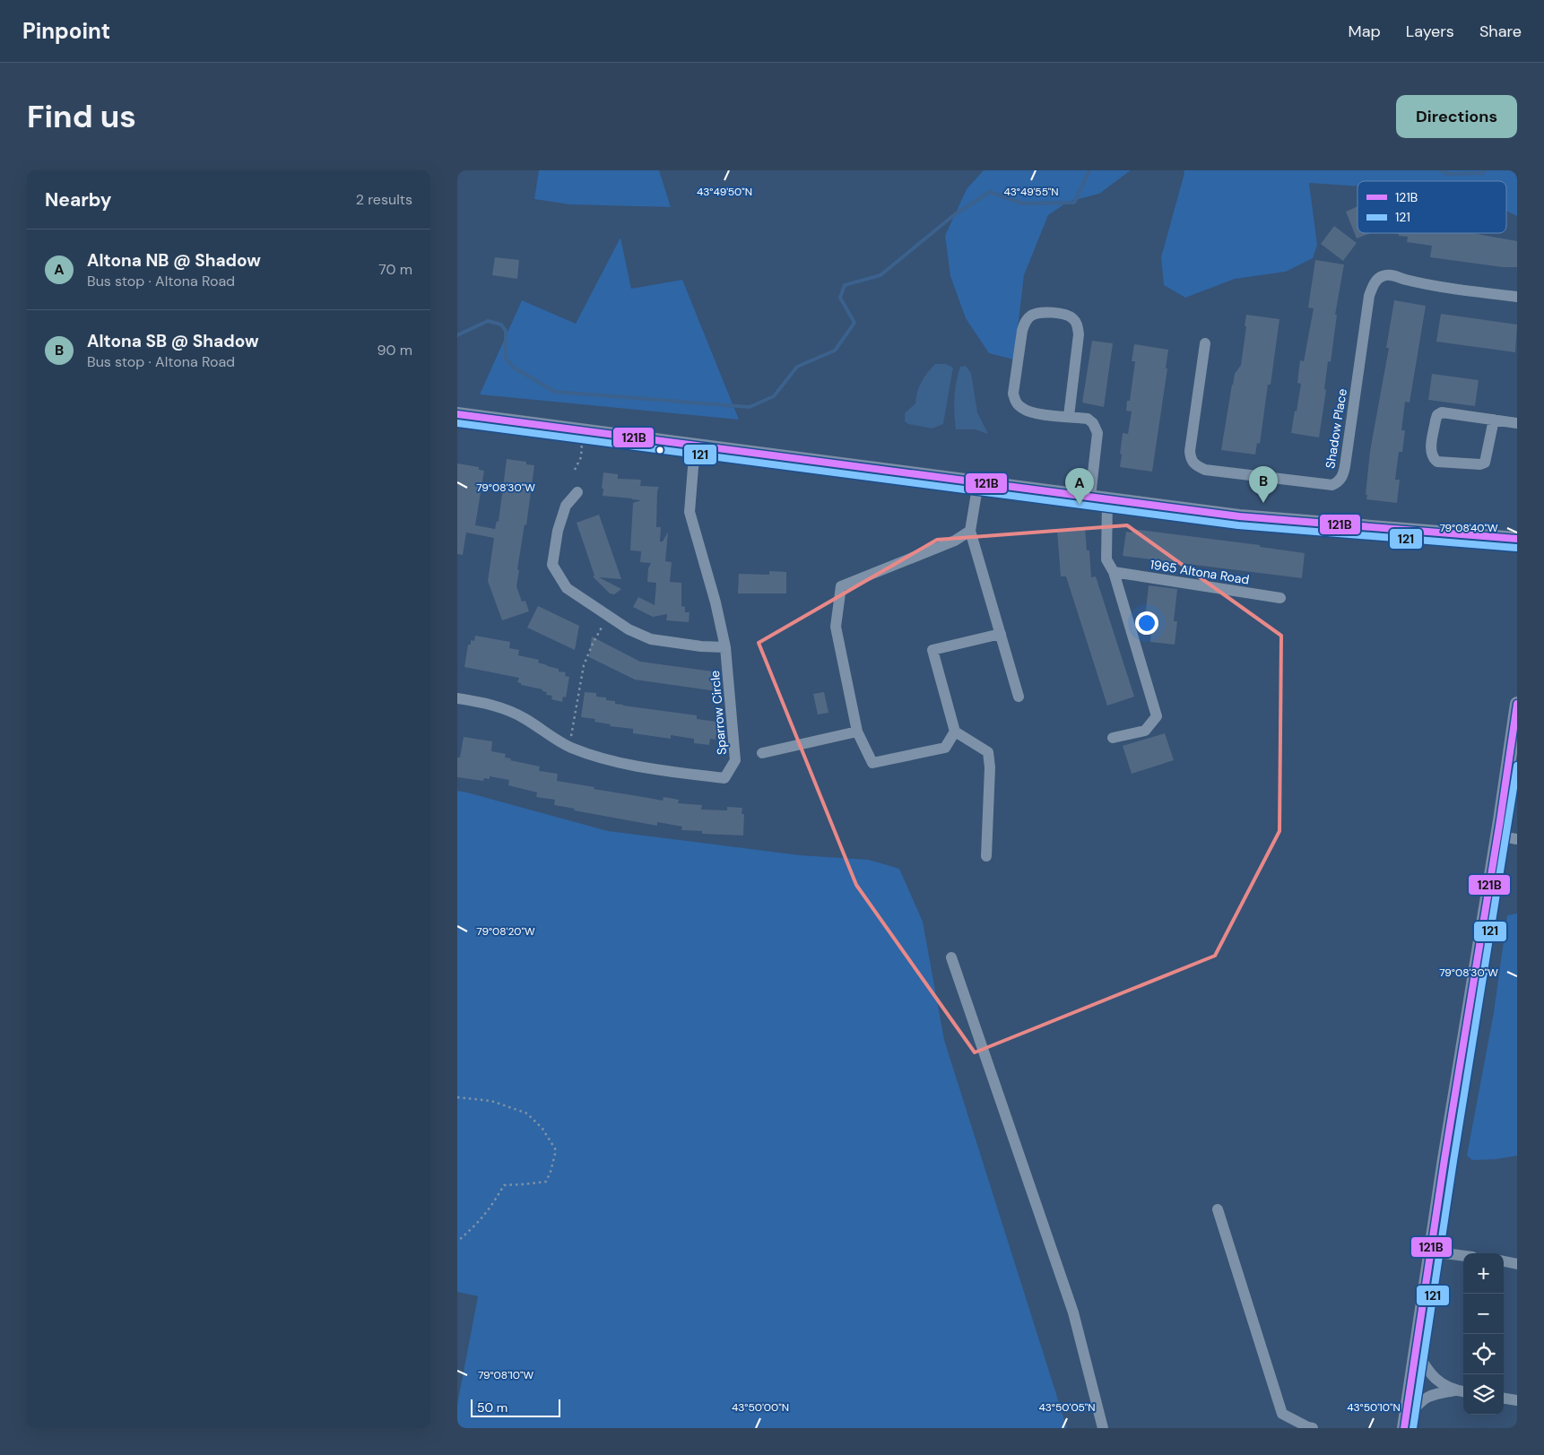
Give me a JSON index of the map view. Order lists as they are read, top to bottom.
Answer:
{
  "streets": {
    "street": ["Shadow Place", "1965 Altona Road", "Sparrow Circle"]
  },
  "lines": ["transit line 121B", "transit line 121"],
  "legend": ["121B", "121"],
  "scale_bar": "50 m",
  "page": {
    "header": "Pinpoint",
    "nav": ["Map", "Layers", "Share"],
    "buttons": "Directions",
    "title": "Find us",
    "heading": ["Nearby", "2 results"],
    "list": [
      {
        "mark": "A",
        "name": "Altona NB @ Shadow",
        "note": "Bus stop · Altona Road",
        "value": "70 m"
      },
      {
        "mark": "B",
        "name": "Altona SB @ Shadow",
        "note": "Bus stop · Altona Road",
        "value": "90 m"
      }
    ],
    "pins": ["B", "A"],
    "map_buttons": ["+", "−"],
    "scale": "50 m"
  },
  "coordinates": [
    "43°49'50\"N",
    "43°49'55\"N",
    "79°08'30\"W",
    "79°08'40\"W",
    "79°08'20\"W",
    "79°08'10\"W",
    "43°50'00\"N",
    "43°50'05\"N",
    "43°50'10\"N"
  ]
}
